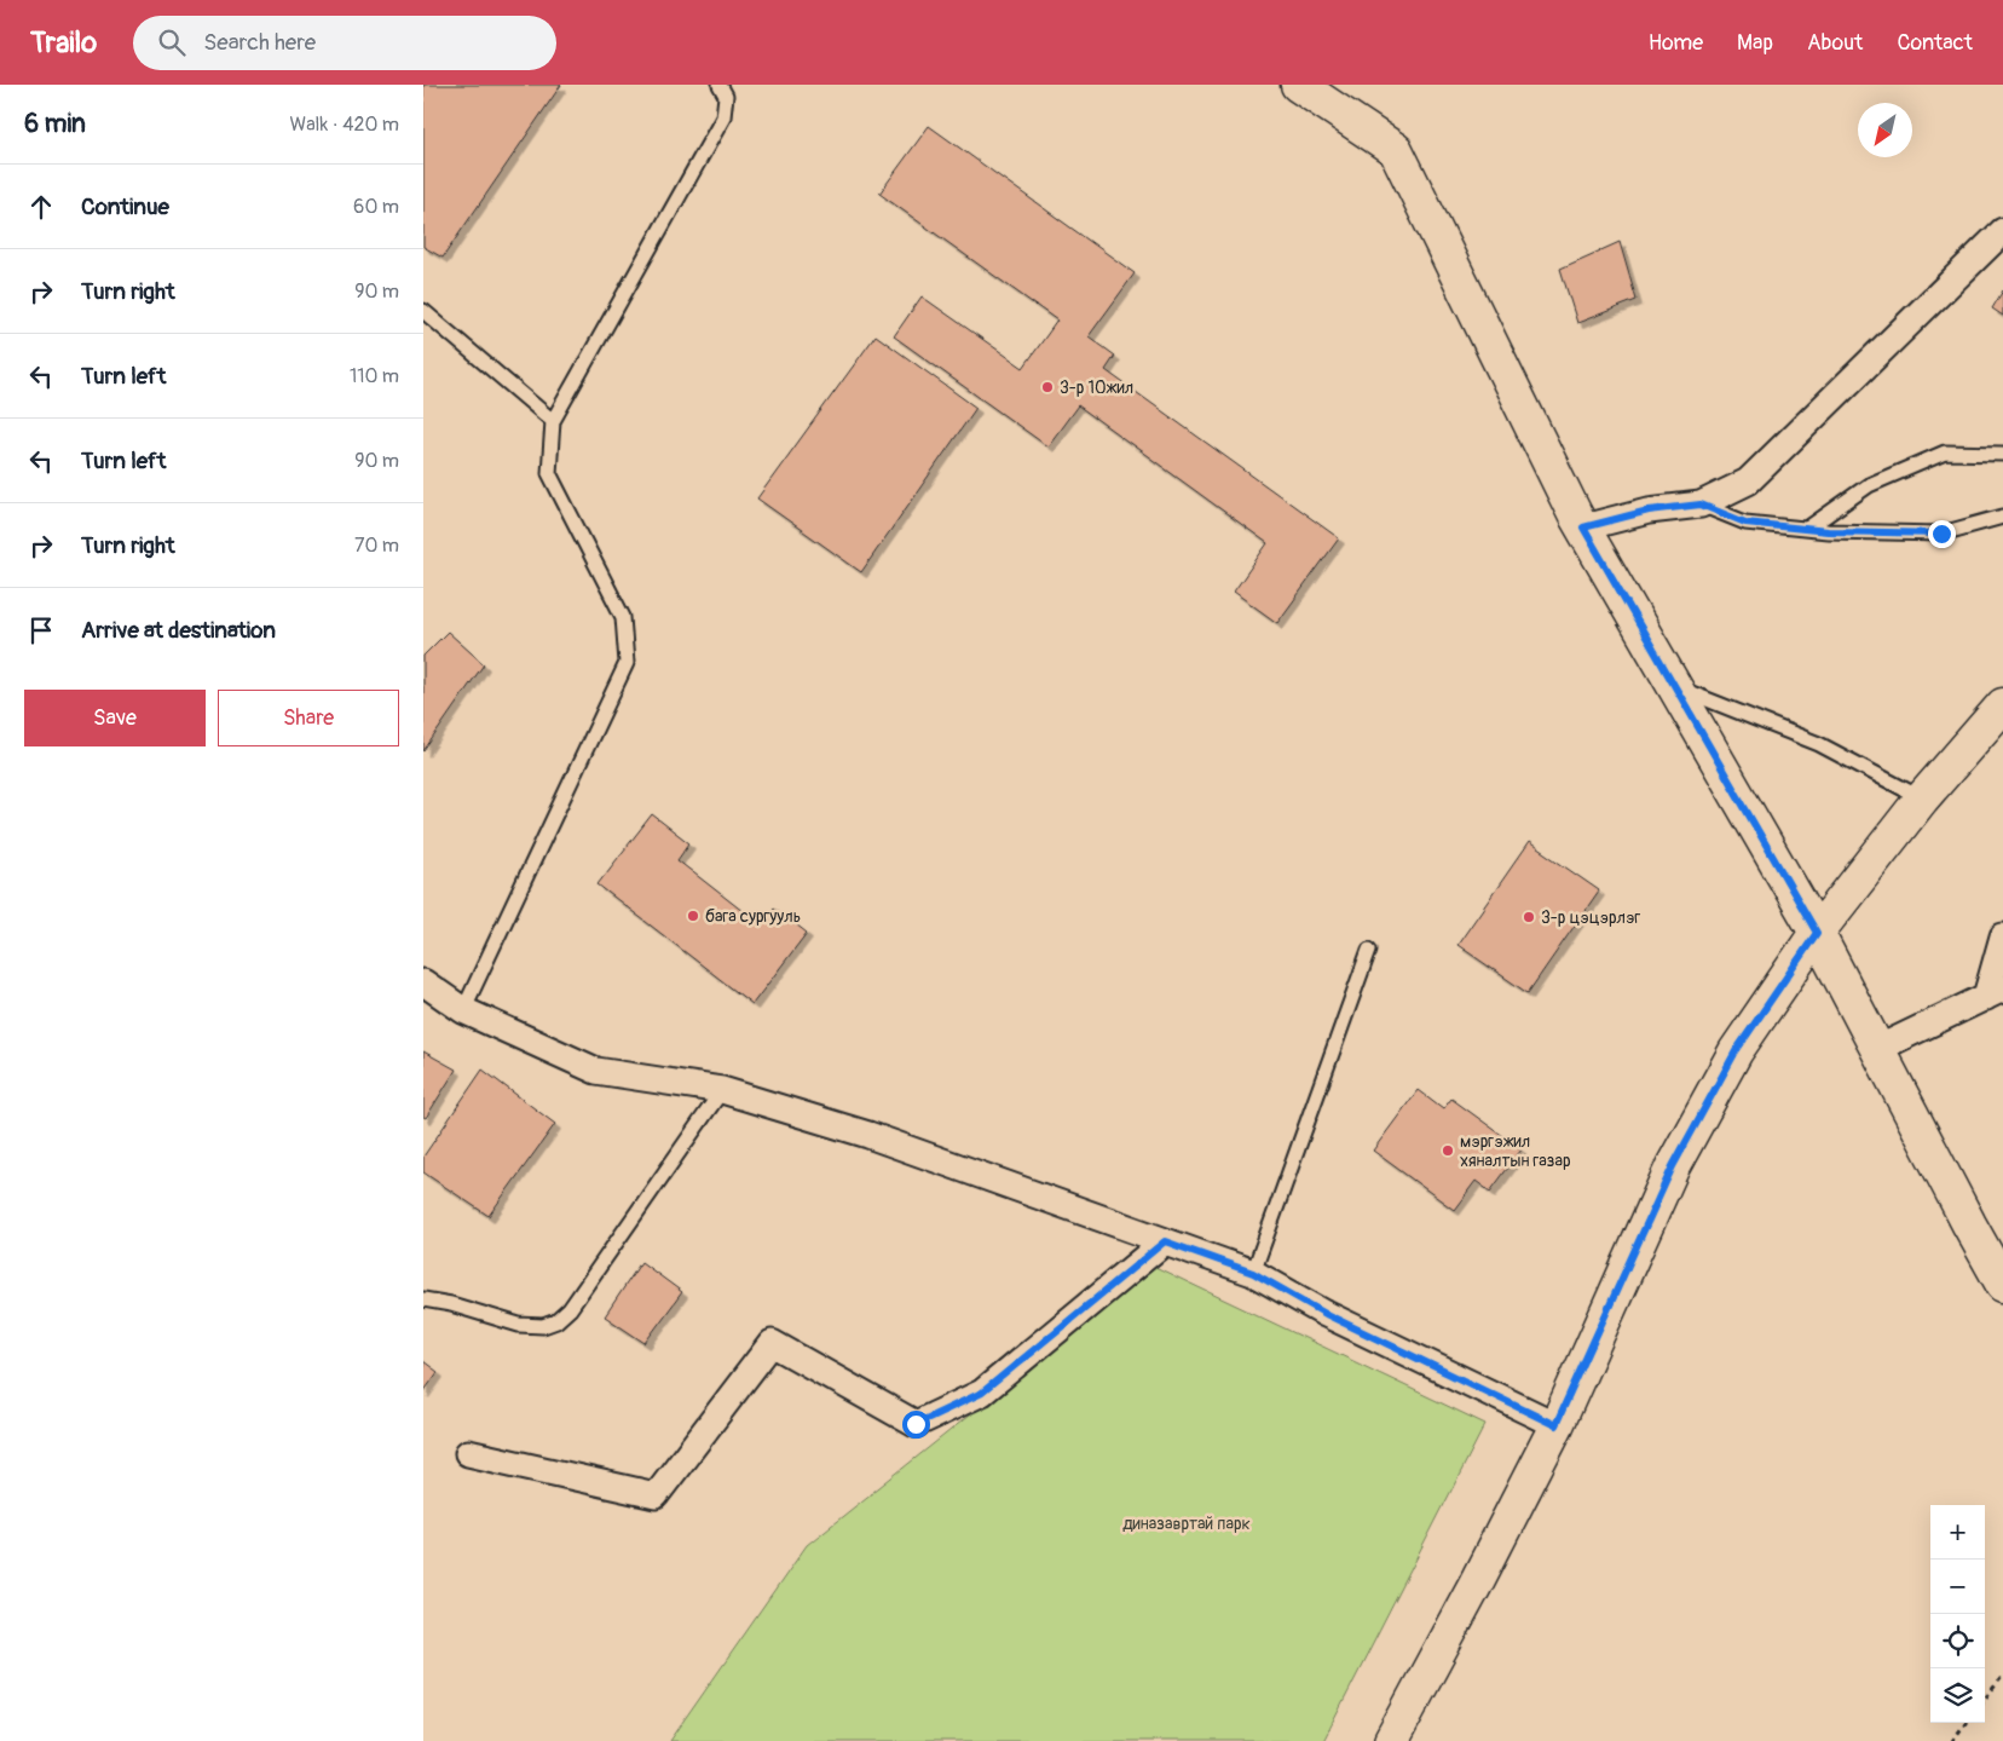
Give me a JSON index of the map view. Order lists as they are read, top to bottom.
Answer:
{
  "parks": ["диназавртай парк"],
  "places": [
    "3-р 10жил",
    "бага сургууль",
    "3-р цэцэрлэг",
    "мэргэжил хяналтын газар"
  ],
  "north": "bottom left",
  "page": {
    "header": "Trailo",
    "search": "Search here",
    "nav": [
      "Home",
      "Map",
      "About",
      "Contact"
    ],
    "heading": ["6 min", "Walk · 420 m"],
    "list": [
      ["Continue", "60 m"],
      ["Turn right", "90 m"],
      ["Turn left", "110 m"],
      ["Turn left", "90 m"],
      ["Turn right", "70 m"],
      "Arrive at destination"
    ],
    "buttons": ["Save", "Share"],
    "map_buttons": ["+", "−"]
  }
}
